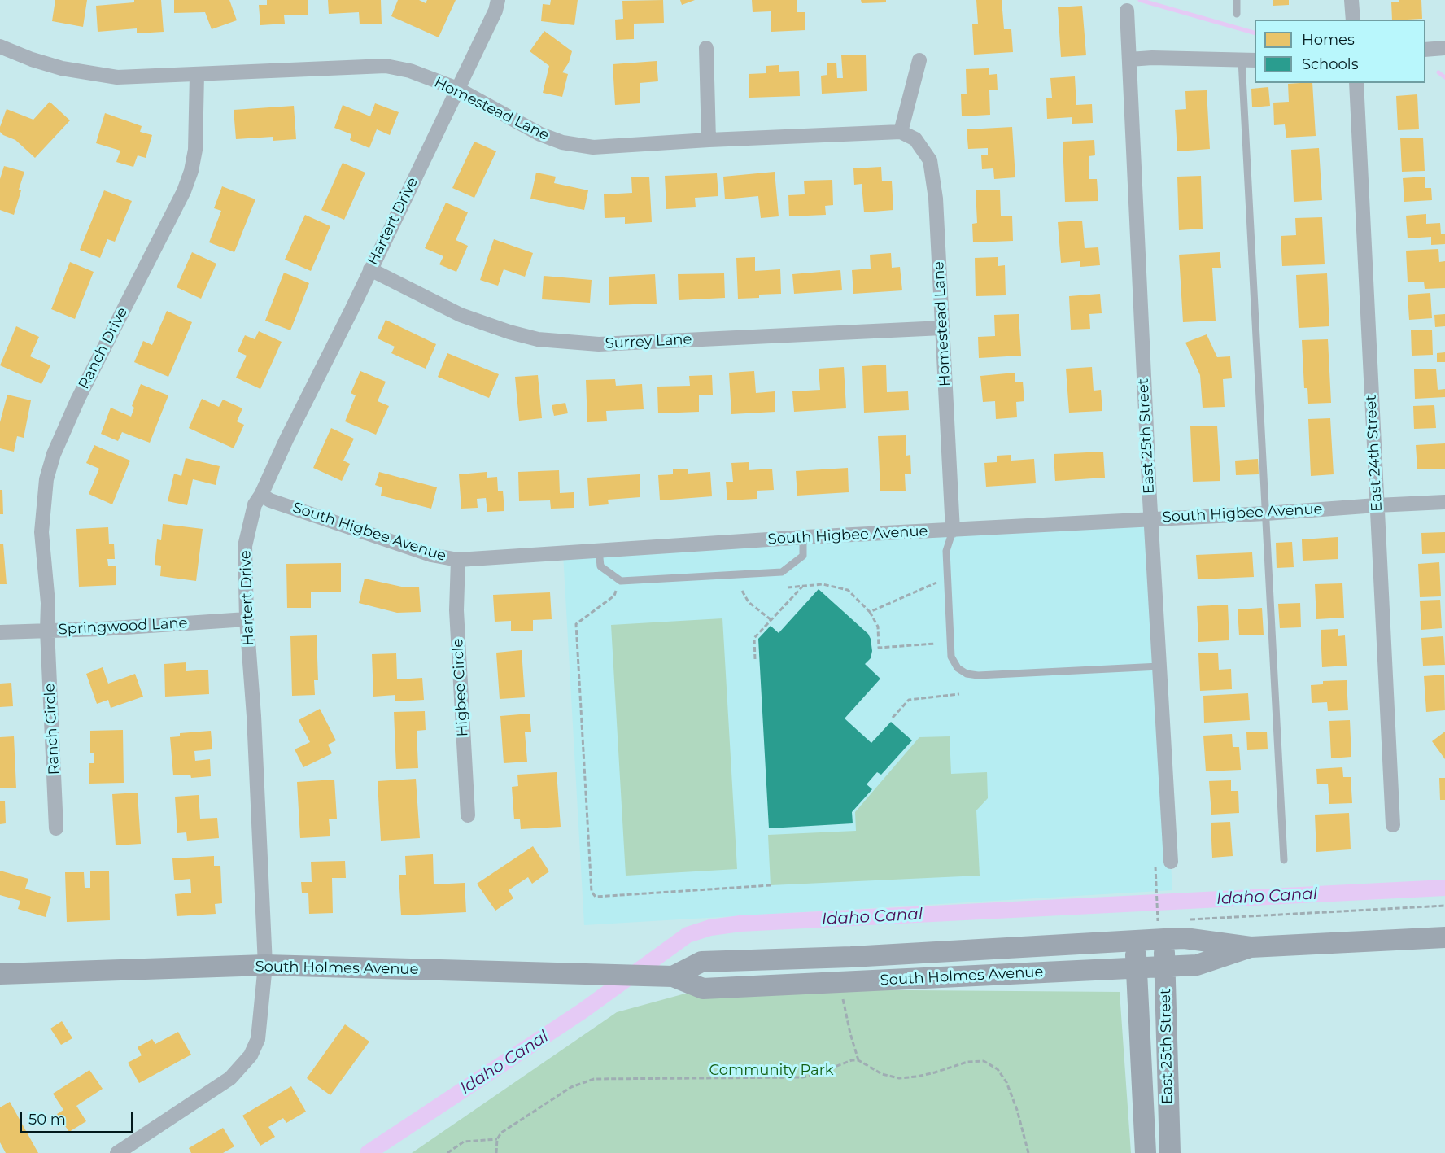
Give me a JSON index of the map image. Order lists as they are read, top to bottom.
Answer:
{
  "streets": {
    "main road": ["East 25th Street", "South Holmes Avenue"],
    "street": [
      "Homestead Lane",
      "Hartert Drive",
      "Surrey Lane",
      "Ranch Drive",
      "East 24th Street",
      "South Higbee Avenue",
      "Springwood Lane",
      "Higbee Circle",
      "Ranch Circle"
    ]
  },
  "crossings": [
    ["Homestead Lane", "Hartert Drive"],
    ["Homestead Lane", "Surrey Lane"],
    ["Homestead Lane", "Ranch Drive"],
    ["Homestead Lane", "South Higbee Avenue"],
    ["Hartert Drive", "Surrey Lane"],
    ["Hartert Drive", "South Higbee Avenue"],
    ["Hartert Drive", "Springwood Lane"],
    ["Hartert Drive", "South Holmes Avenue"],
    ["Ranch Drive", "Springwood Lane"],
    ["Ranch Drive", "Ranch Circle"],
    ["East 25th Street", "South Higbee Avenue"],
    ["East 25th Street", "South Holmes Avenue"],
    ["East 24th Street", "South Higbee Avenue"],
    ["South Higbee Avenue", "Higbee Circle"],
    ["Springwood Lane", "Ranch Circle"]
  ],
  "water": ["Idaho Canal"],
  "parks": ["Community Park"],
  "legend": ["Homes", "Schools"],
  "scale_bar": "50 m"
}
